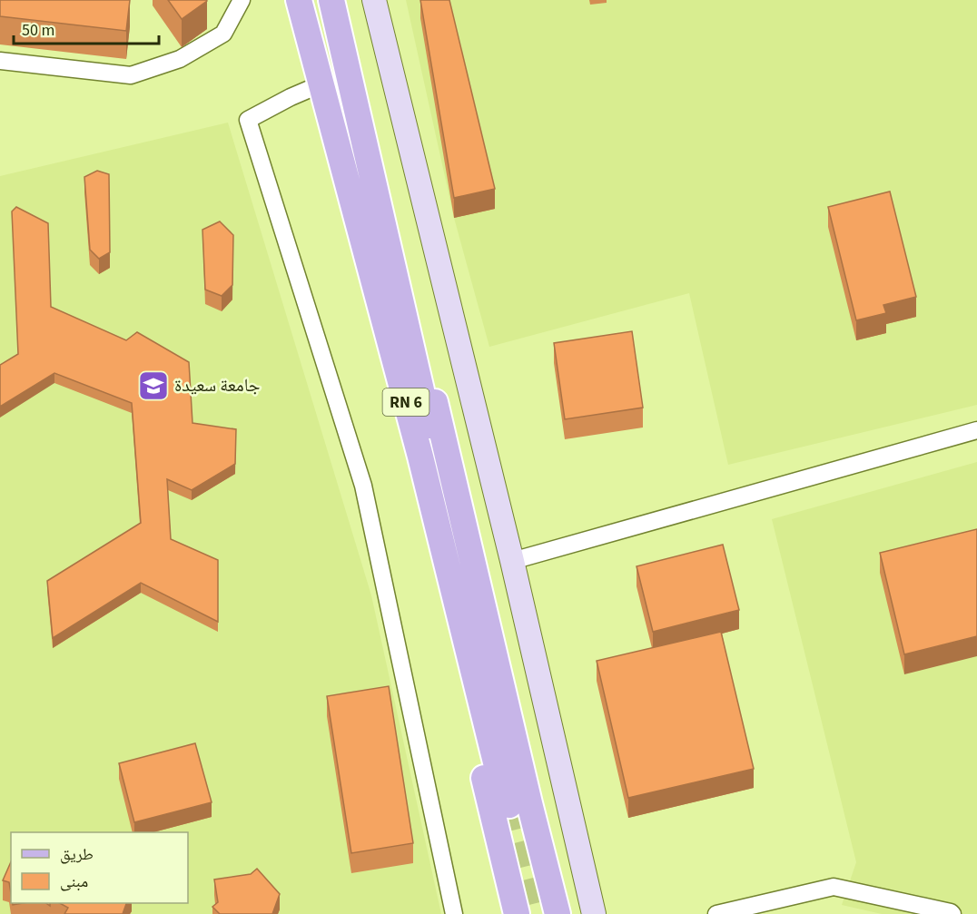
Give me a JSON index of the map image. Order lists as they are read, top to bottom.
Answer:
{
  "streets": {
    "main road": ["RN 6"]
  },
  "places": {
    "school or university": ["جامعة سعيدة"]
  },
  "legend": ["طريق", "مبنى"],
  "scale_bar": "50 m"
}
